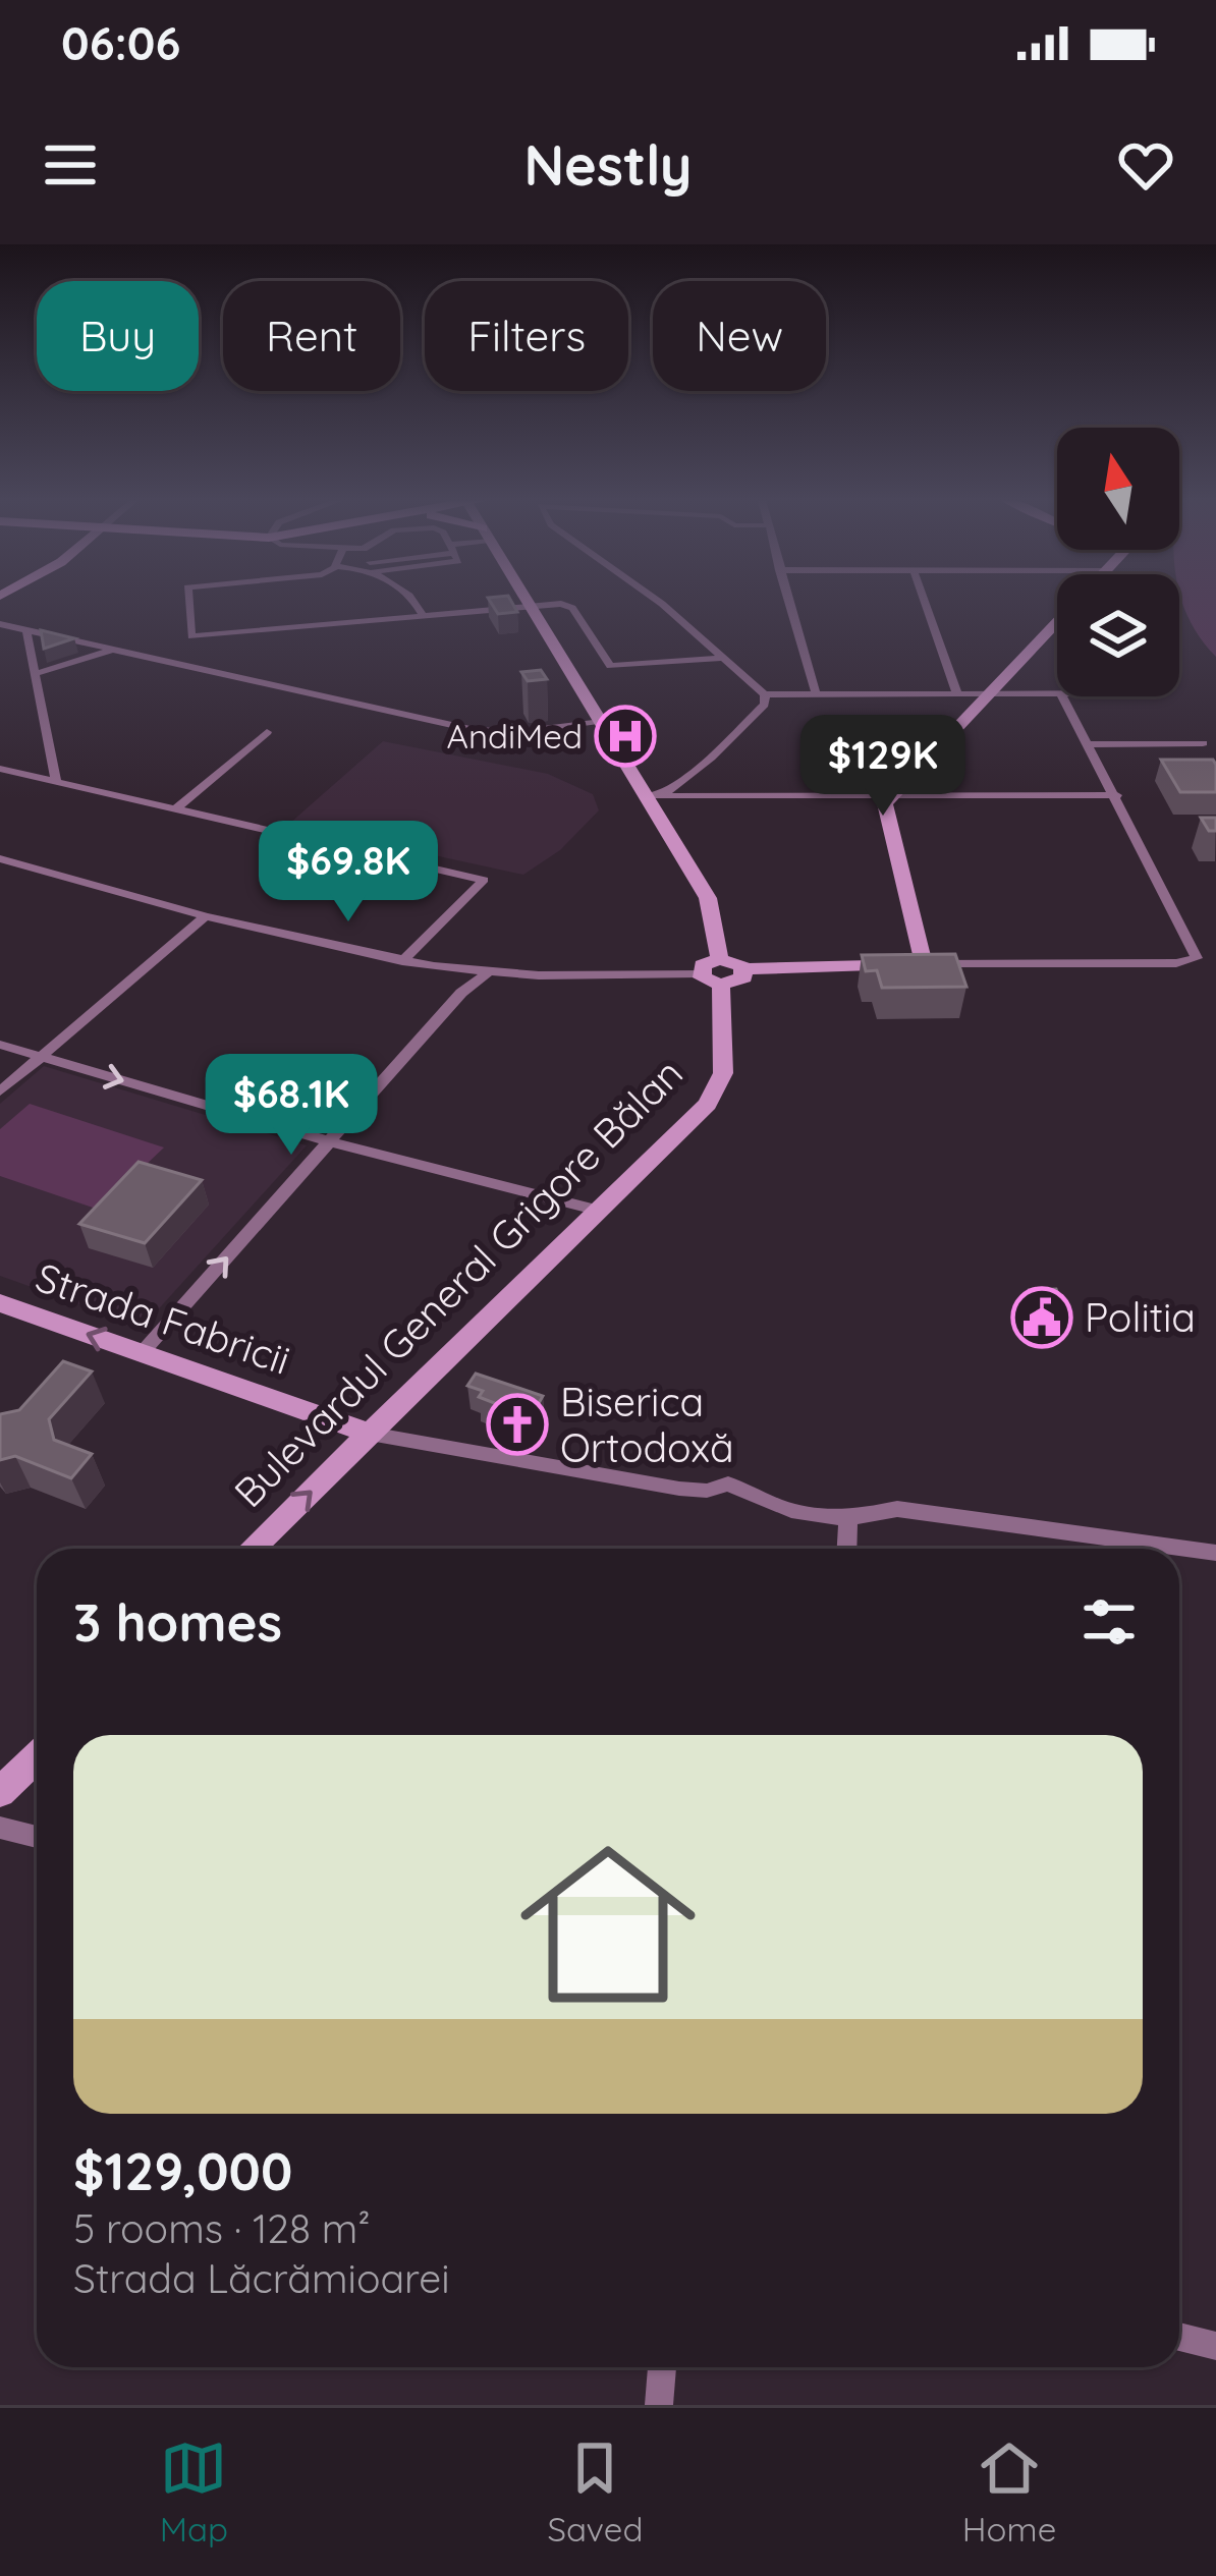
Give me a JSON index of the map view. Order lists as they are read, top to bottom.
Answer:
{
  "streets": {
    "main road": ["Bulevardul General Grigore Bălan", "Strada Fabricii"]
  },
  "crossings": [
    ["Bulevardul General Grigore Bălan", "Strada Fabricii"]
  ],
  "one_way": ["Strada Fabricii"],
  "places": {
    "hospital": ["AndiMed"],
    "public building": ["Politia"],
    "church": ["Biserica Ortodoxă"]
  },
  "north": "top",
  "page": {
    "status": "06:06",
    "header": "Nestly",
    "chip": [
      "Buy",
      "Rent",
      "Filters",
      "New"
    ],
    "price": ["$129K", "$69.8K", "$68.1K"],
    "heading": "3 homes",
    "list": [
      {
        "name": "$129,000",
        "note": "5 rooms · 128 m² · Strada Lăcrămioarei"
      }
    ],
    "tabs": ["Map", "Saved", "Home"]
  }
}
